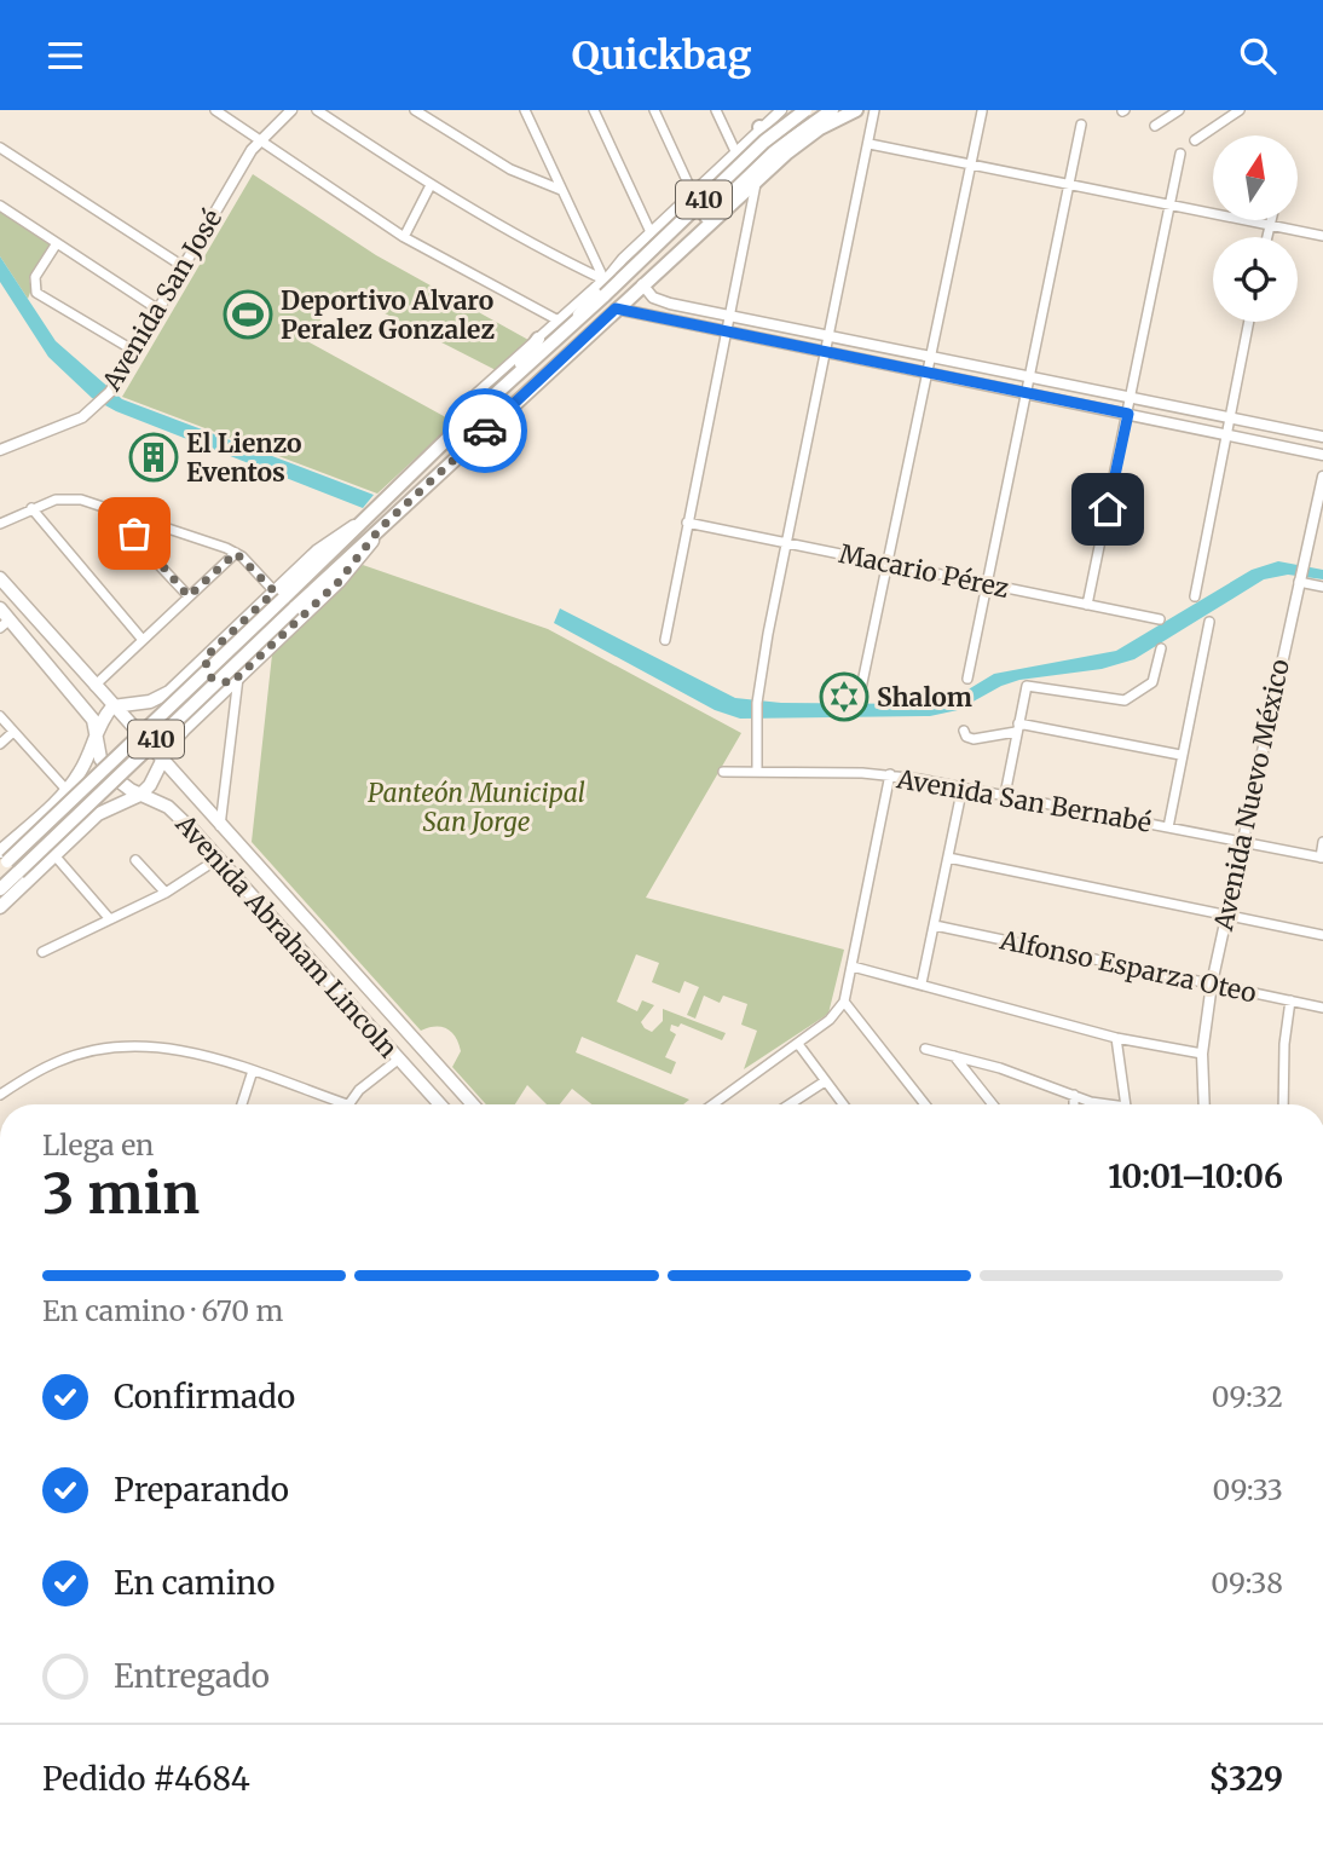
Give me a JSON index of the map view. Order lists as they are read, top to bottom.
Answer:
{
  "streets": {
    "main road": ["410", "Avenida Abraham Lincoln"],
    "street": [
      "Avenida San José",
      "Macario Pérez",
      "Avenida Nuevo México",
      "Avenida San Bernabé",
      "Alfonso Esparza Oteo"
    ]
  },
  "crossings": [
    ["Avenida Nuevo México", "Avenida San Bernabé"],
    ["Avenida Nuevo México", "Alfonso Esparza Oteo"]
  ],
  "parks": ["Panteón Municipal San Jorge"],
  "places": {
    "sports": ["Deportivo Alvaro Peralez Gonzalez"],
    "building": ["El Lienzo Eventos"],
    "synagogue": ["Shalom"]
  },
  "north": "top",
  "page": {
    "header": "Quickbag",
    "heading": ["3 min", "Llega en", "10:01–10:06"],
    "panel": ["Pedido #4684", "$329"],
    "bar": "En camino · 670 m",
    "list": [
      ["Confirmado", "09:32"],
      ["Preparando", "09:33"],
      ["En camino", "09:38"],
      "Entregado"
    ]
  }
}
